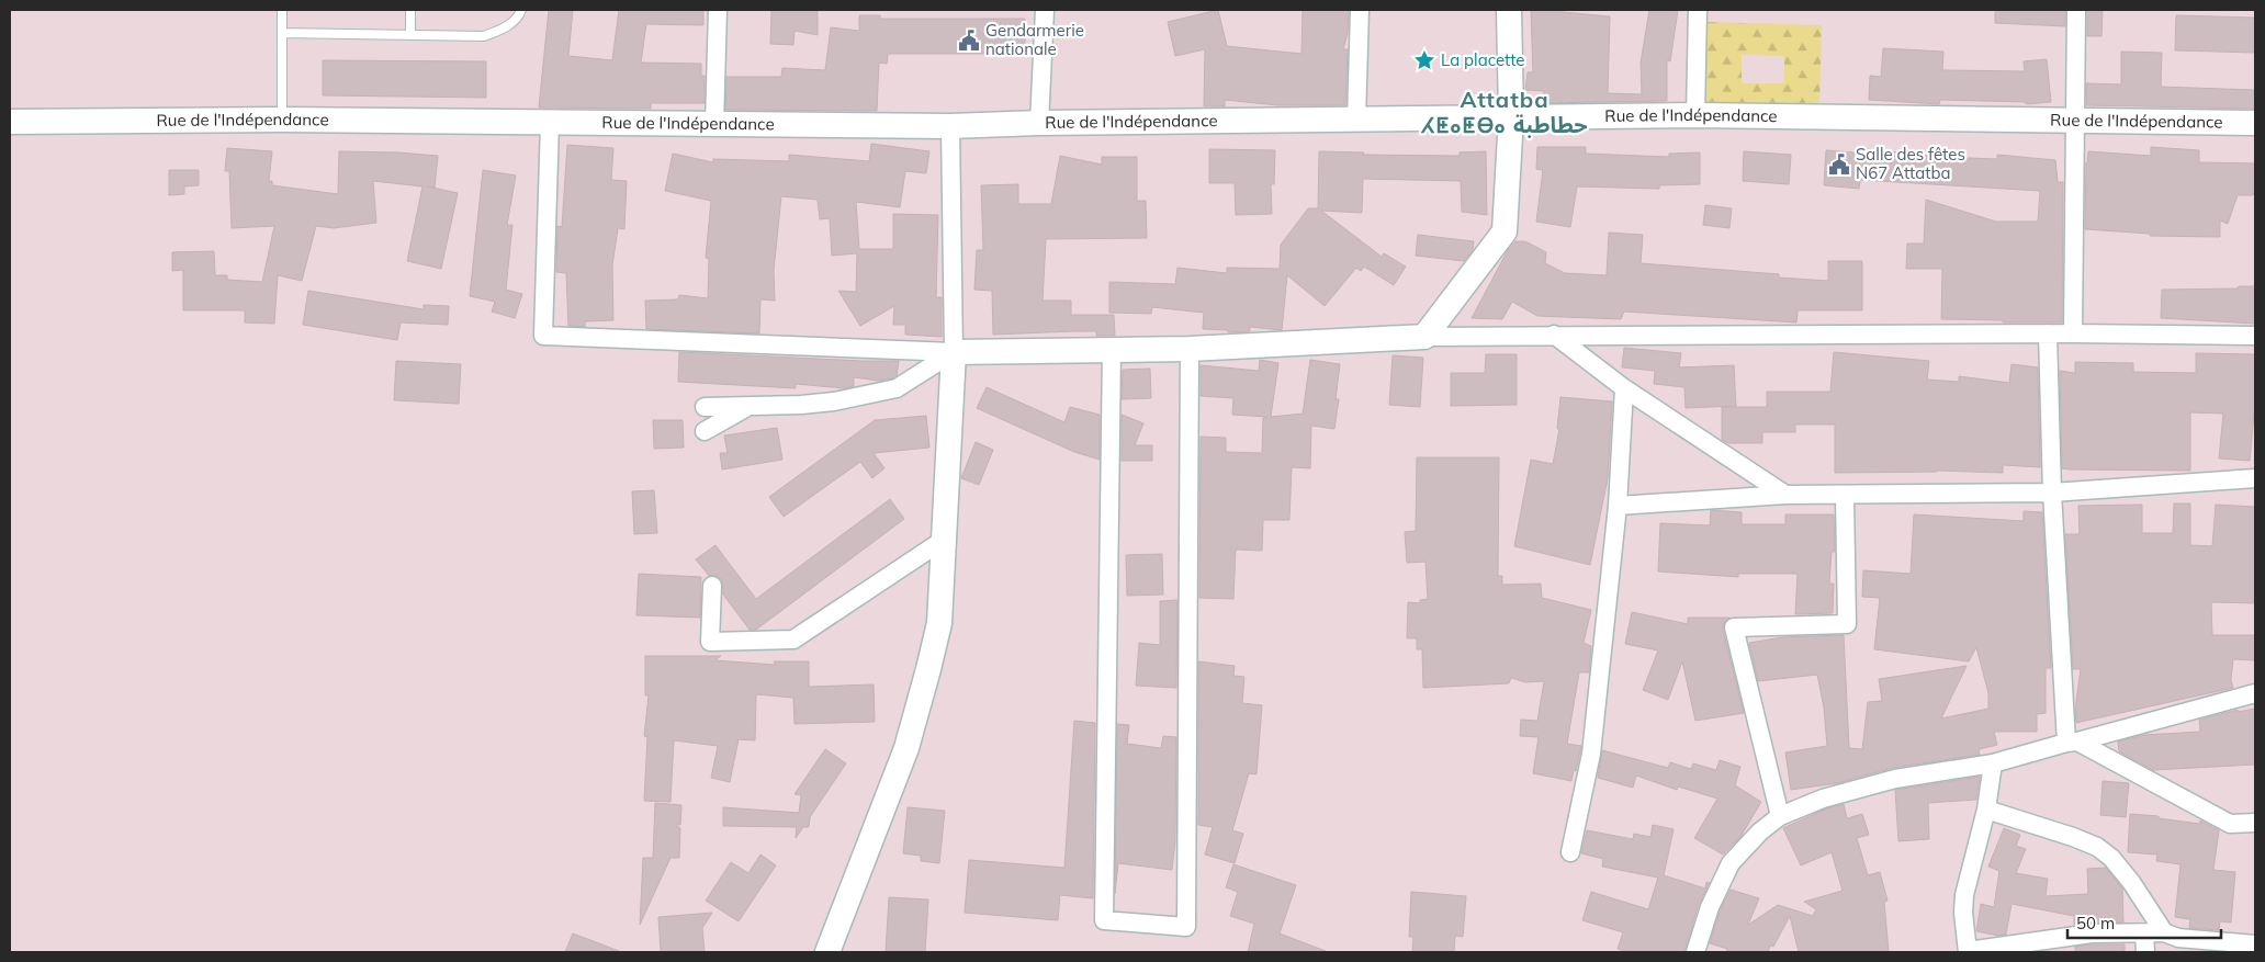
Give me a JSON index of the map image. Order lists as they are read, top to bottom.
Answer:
{
  "streets": {
    "main road": ["Rue de l'Indépendance"]
  },
  "districts": ["Attatba ⵃⵟⴰⵟⴱⴰ حطاطبة"],
  "places": {
    "public building": ["Gendarmerie nationale", "Salle des fêtes N67 Attatba"],
    "place": ["La placette"]
  },
  "scale_bar": "50 m"
}
